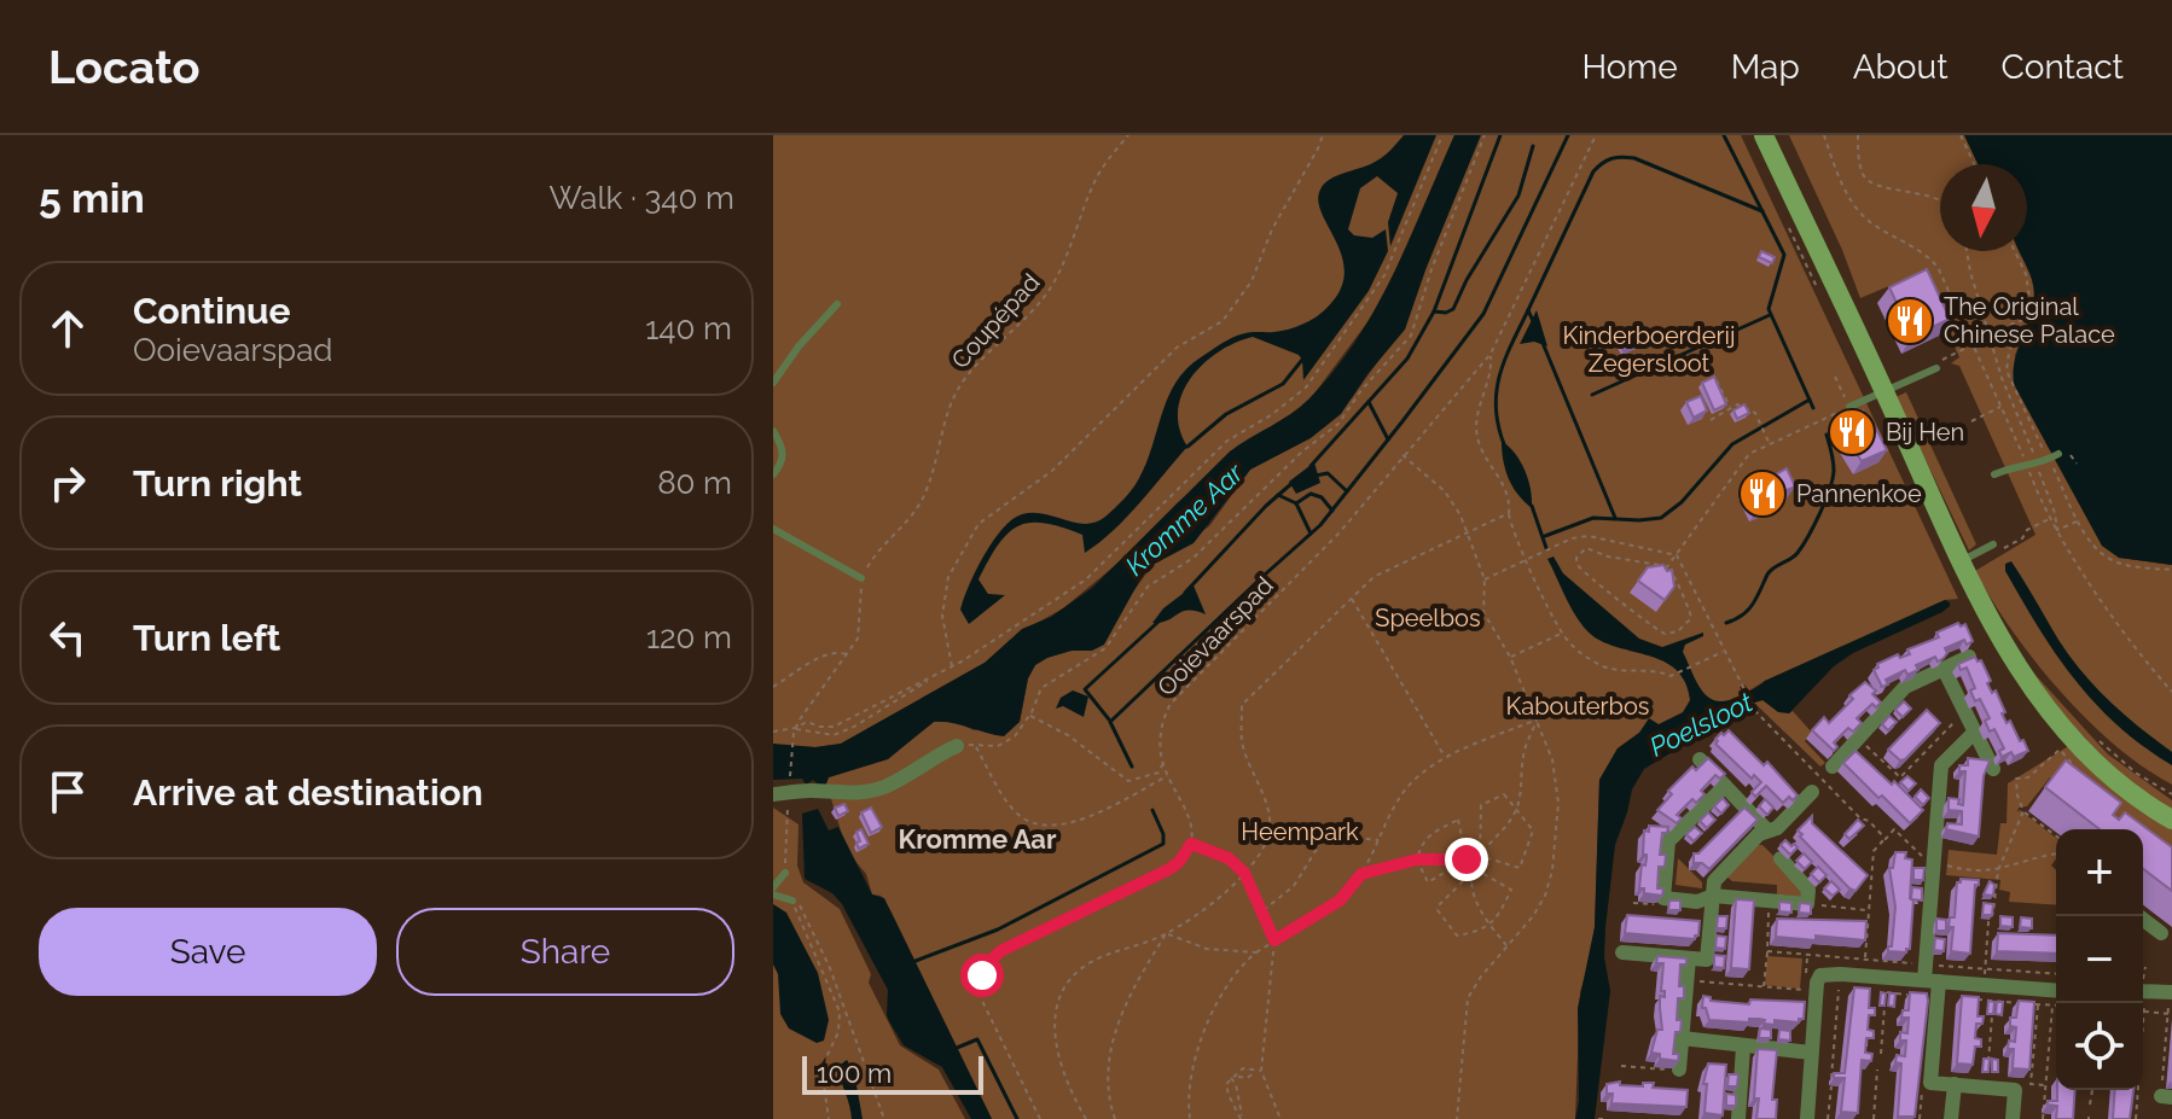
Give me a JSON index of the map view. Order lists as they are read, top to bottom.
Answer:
{
  "streets": {
    "path": ["Coupépad", "Ooievaarspad"]
  },
  "districts": ["Kromme Aar"],
  "water": ["Kromme Aar", "Poelsloot"],
  "parks": [
    "Kinderboerderij Zegersloot",
    "Speelbos",
    "Kabouterbos",
    "Heempark"
  ],
  "places": {
    "restaurant": ["The Original Chinese Palace", "Bij Hen", "Pannenkoe"]
  },
  "scale_bar": "100 m",
  "north": "bottom",
  "page": {
    "header": "Locato",
    "nav": [
      "Home",
      "Map",
      "About",
      "Contact"
    ],
    "heading": ["5 min", "Walk · 340 m"],
    "list": [
      ["Continue", "Ooievaarspad", "140 m"],
      ["Turn right", "80 m"],
      ["Turn left", "120 m"],
      "Arrive at destination"
    ],
    "map_buttons": ["+", "−"],
    "buttons": ["Save", "Share"],
    "scale": "100 m"
  }
}
